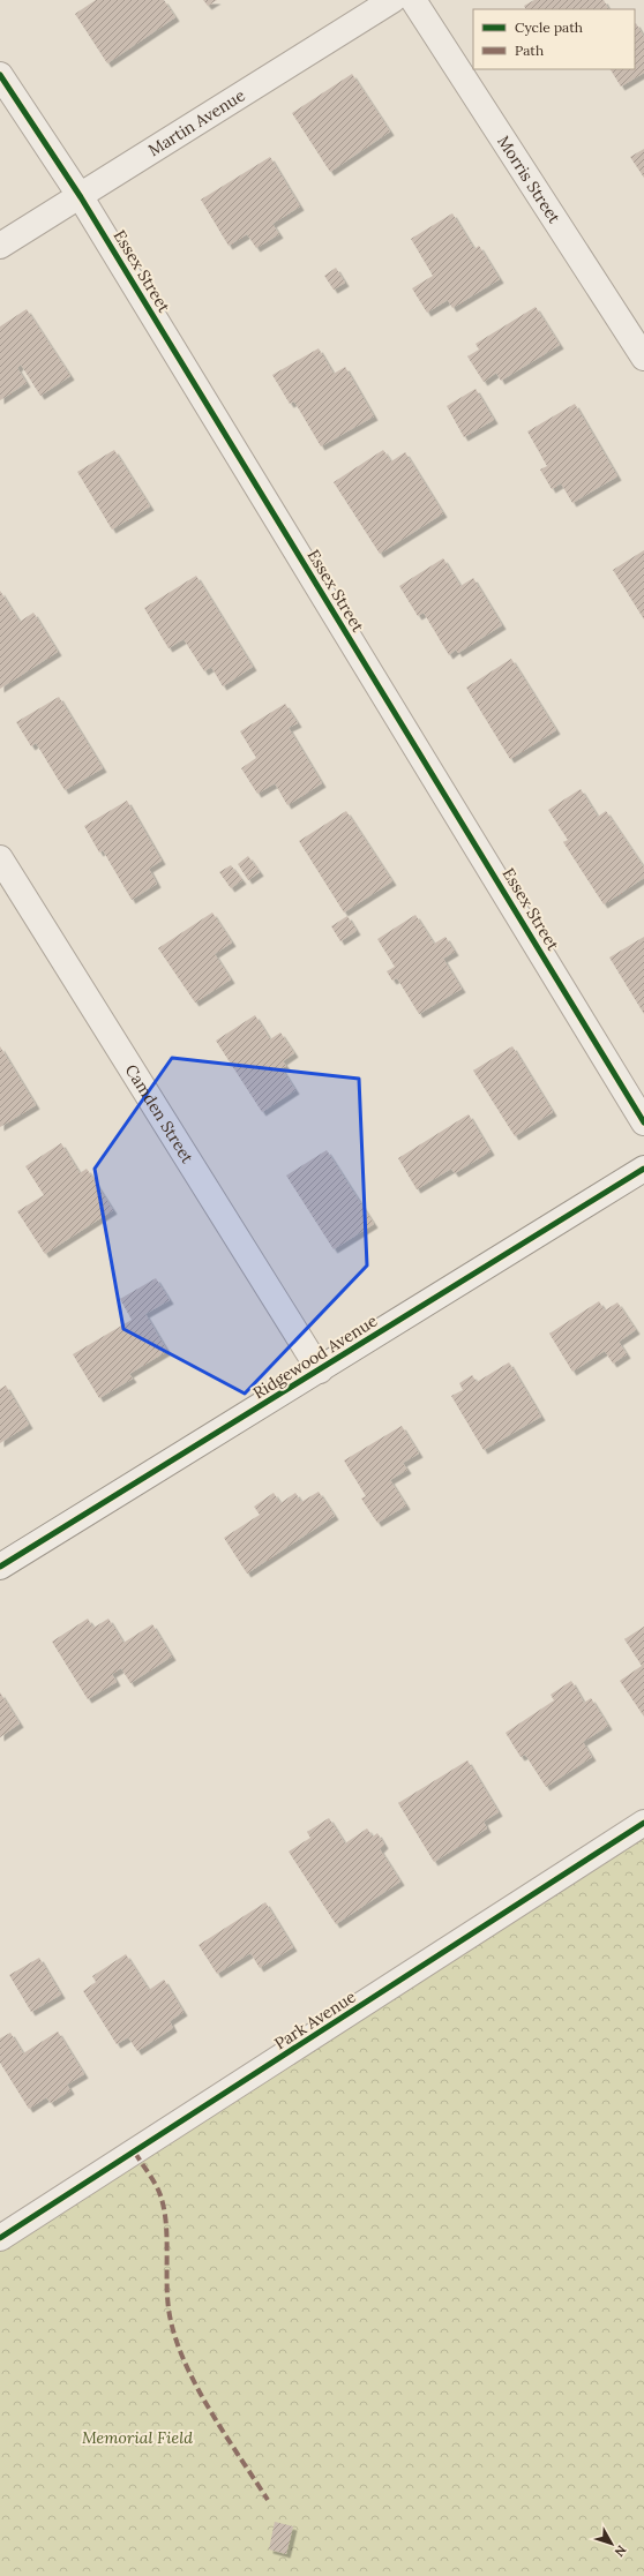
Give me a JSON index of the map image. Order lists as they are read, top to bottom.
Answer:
{
  "streets": {
    "street": [
      "Martin Avenue",
      "Morris Street",
      "Essex Street",
      "Camden Street",
      "Ridgewood Avenue",
      "Park Avenue"
    ]
  },
  "crossings": [
    ["Martin Avenue", "Essex Street"],
    ["Camden Street", "Ridgewood Avenue"]
  ],
  "parks": ["Memorial Field"],
  "legend": ["Cycle path", "Path"],
  "north": "bottom right"
}
